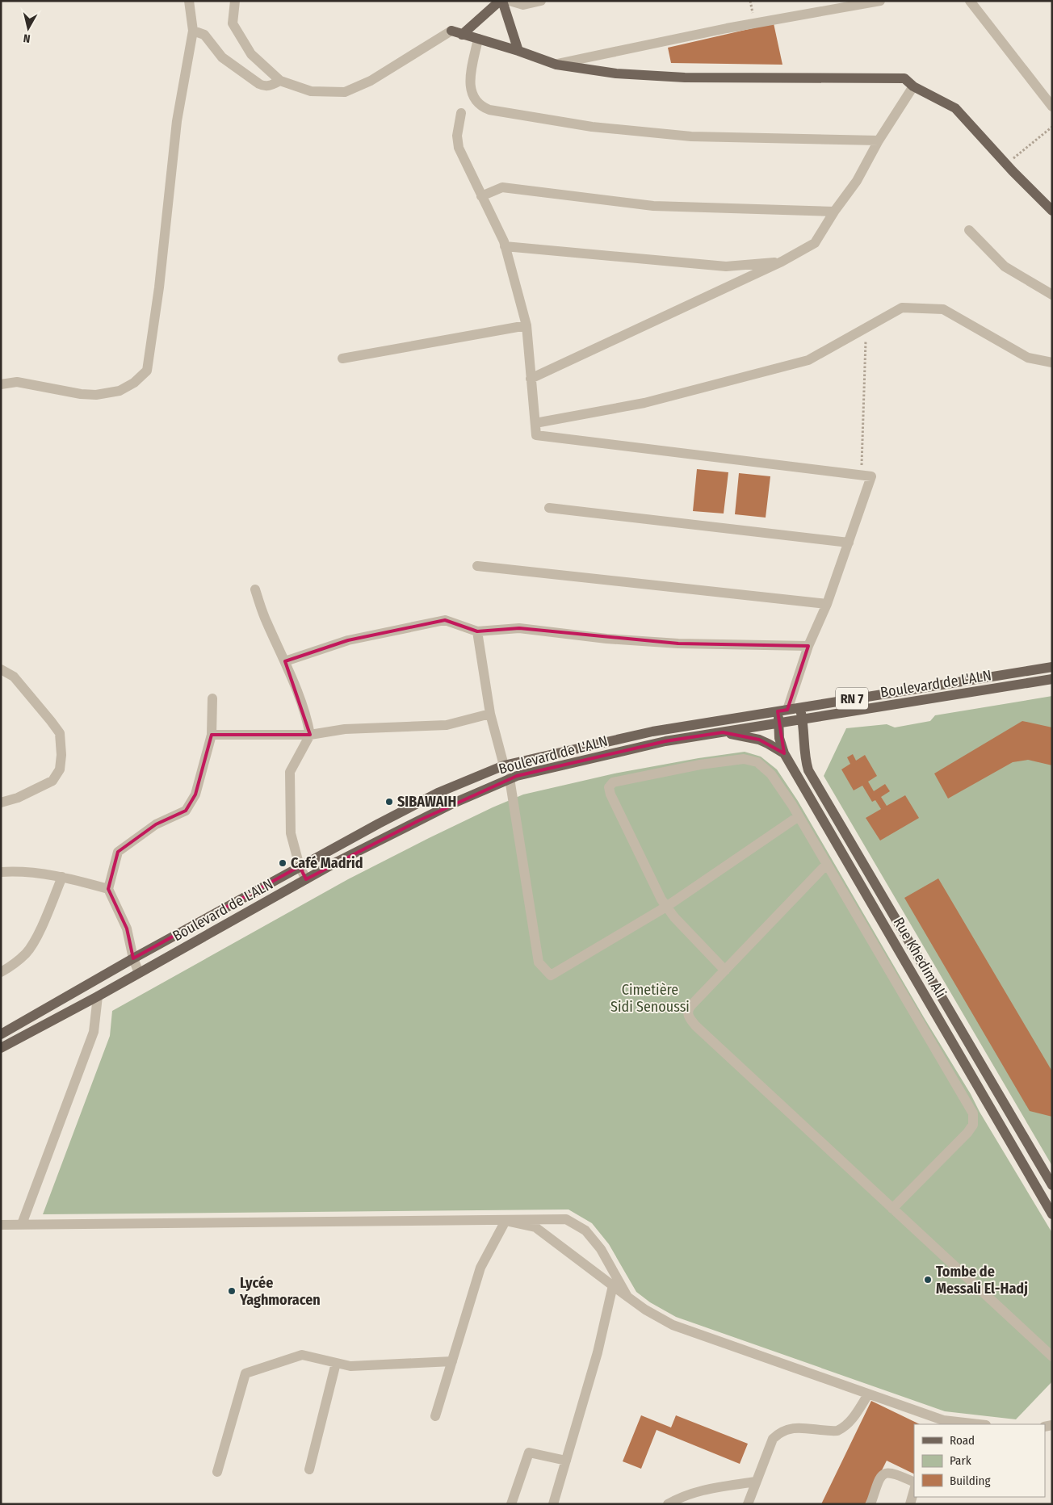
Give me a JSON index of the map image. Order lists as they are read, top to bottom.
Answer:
{
  "streets": {
    "main road": ["Boulevard de L'ALN", "RN 7", "Rue Khedim Ali"]
  },
  "crossings": [
    ["Boulevard de L'ALN", "Rue Khedim Ali"]
  ],
  "parks": ["Cimetière Sidi Senoussi"],
  "places": [
    "SIBAWAIH",
    "Café Madrid",
    "Tombe de Messali El-Hadj",
    "Lycée Yaghmoracen"
  ],
  "legend": ["Road", "Park", "Building"],
  "north": "bottom"
}
